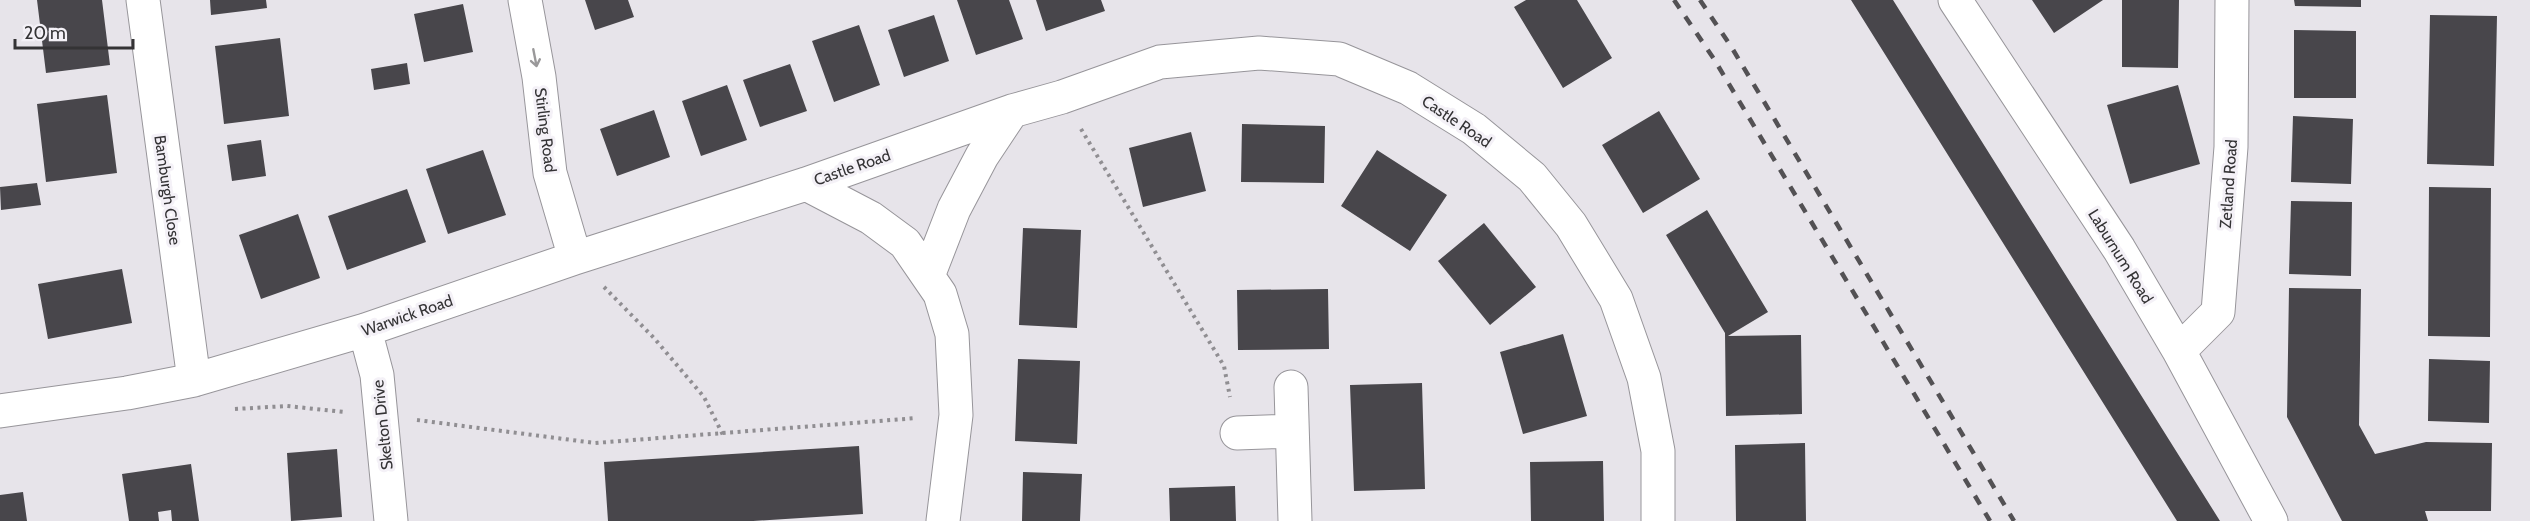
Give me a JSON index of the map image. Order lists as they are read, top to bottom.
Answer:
{
  "streets": {
    "street": [
      "Castle Road",
      "Stirling Road",
      "Zetland Road",
      "Bamburgh Close",
      "Laburnum Road",
      "Warwick Road",
      "Skelton Drive"
    ]
  },
  "crossings": [
    ["Castle Road", "Warwick Road"],
    ["Stirling Road", "Warwick Road"],
    ["Zetland Road", "Laburnum Road"],
    ["Bamburgh Close", "Warwick Road"],
    ["Warwick Road", "Skelton Drive"]
  ],
  "one_way": ["Stirling Road"],
  "scale_bar": "20 m"
}
